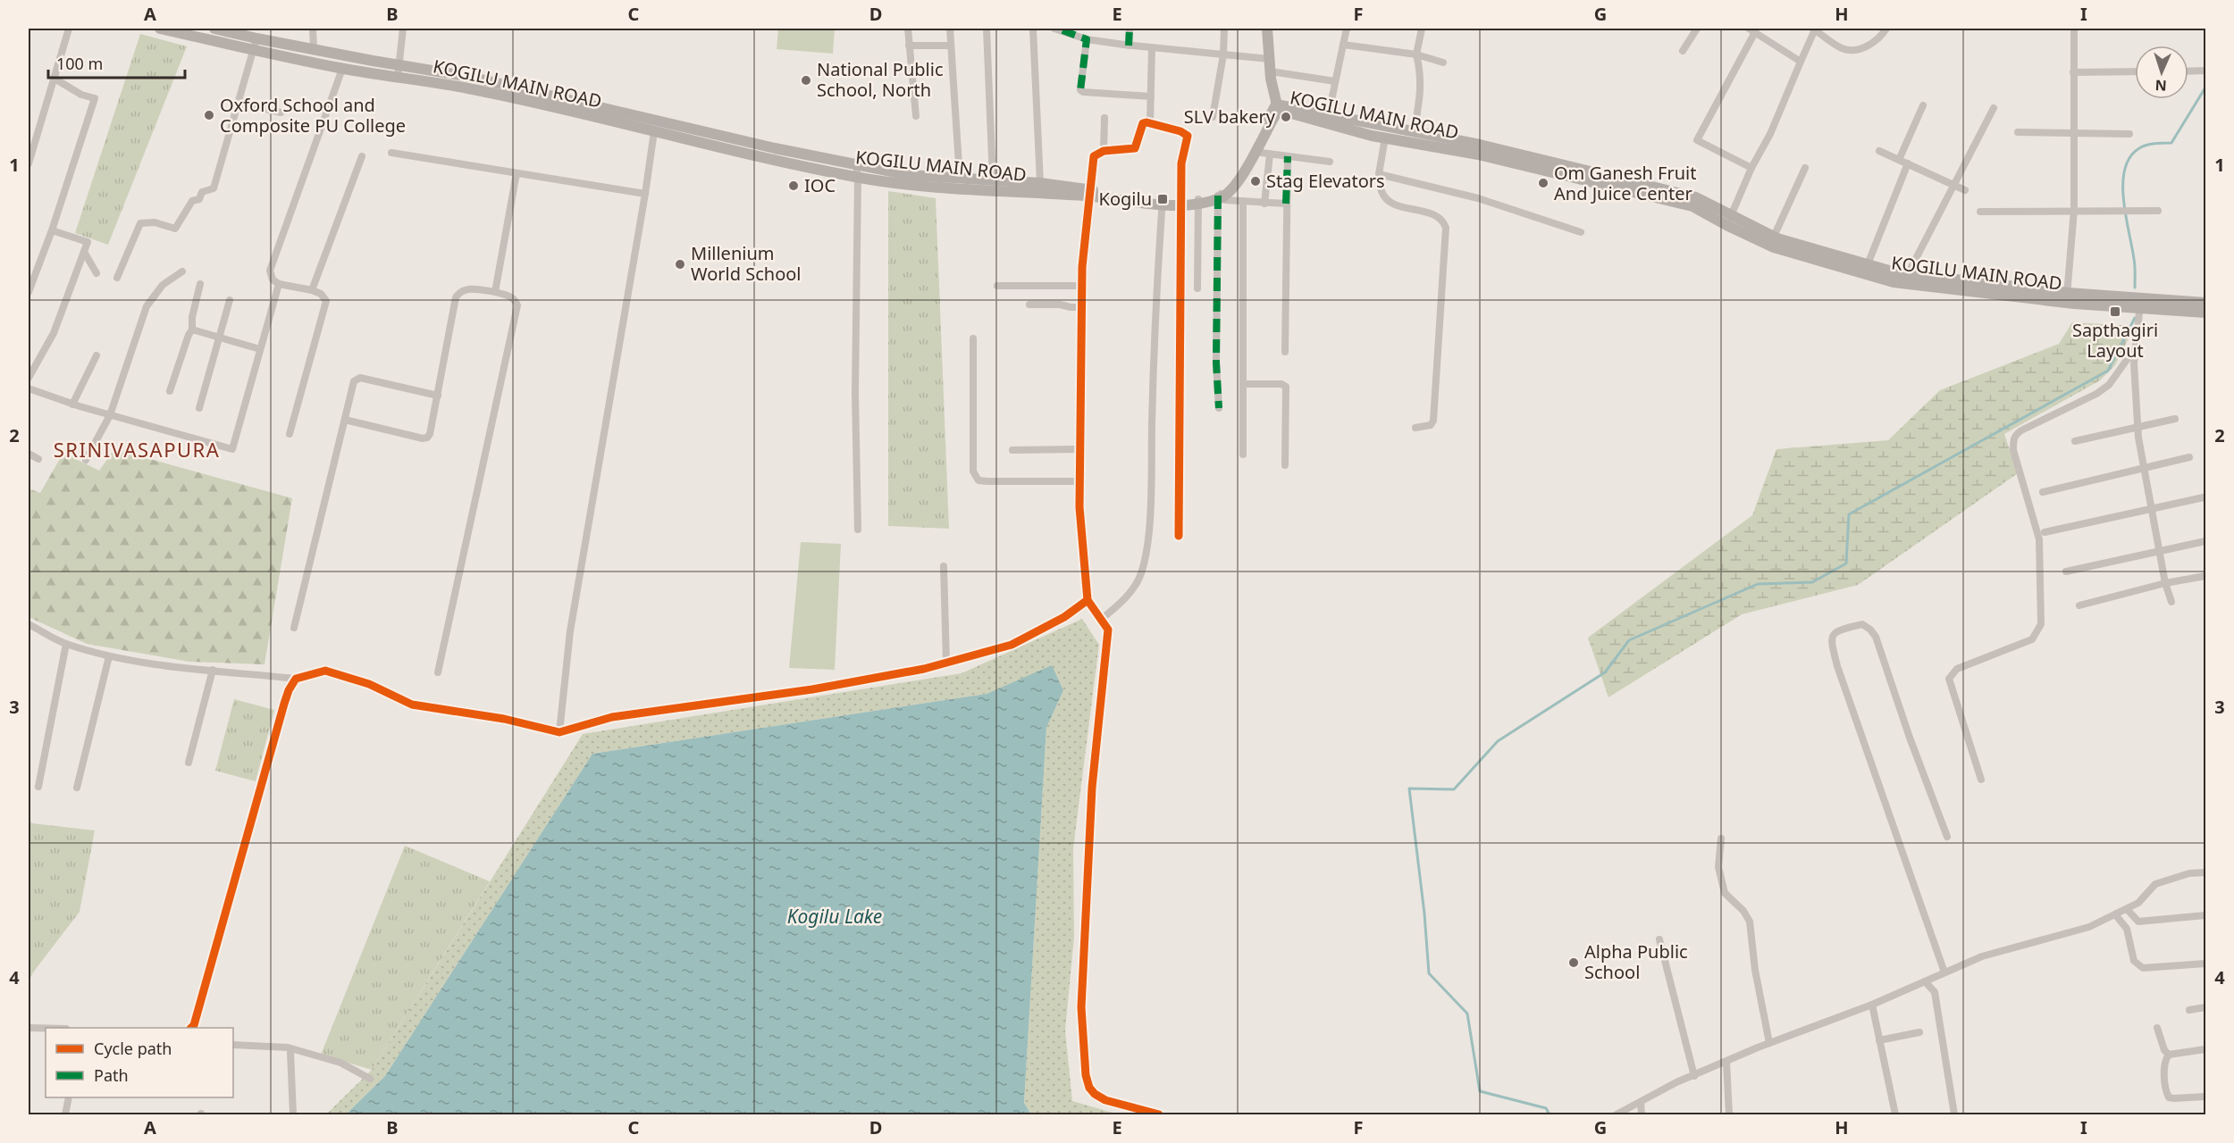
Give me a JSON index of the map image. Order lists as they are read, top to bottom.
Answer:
{
  "streets": {
    "main road": ["KOGILU MAIN ROAD"]
  },
  "districts": ["SRINIVASAPURA"],
  "water": ["Kogilu Lake"],
  "places": {
    "other": [
      "National Public School, North",
      "Oxford School and Composite PU College",
      "SLV bakery",
      "Stag Elevators",
      "Om Ganesh Fruit And Juice Center",
      "IOC",
      "Millenium World School",
      "Alpha Public School"
    ],
    "transit": ["Kogilu", "Sapthagiri Layout"]
  },
  "legend": ["Cycle path", "Path"],
  "scale_bar": "100 m",
  "north": "bottom",
  "grid": {
    "columns": [
      "A",
      "B",
      "C",
      "D",
      "E",
      "F",
      "G",
      "H",
      "I"
    ],
    "rows": [
      "1",
      "2",
      "3",
      "4"
    ]
  }
}
